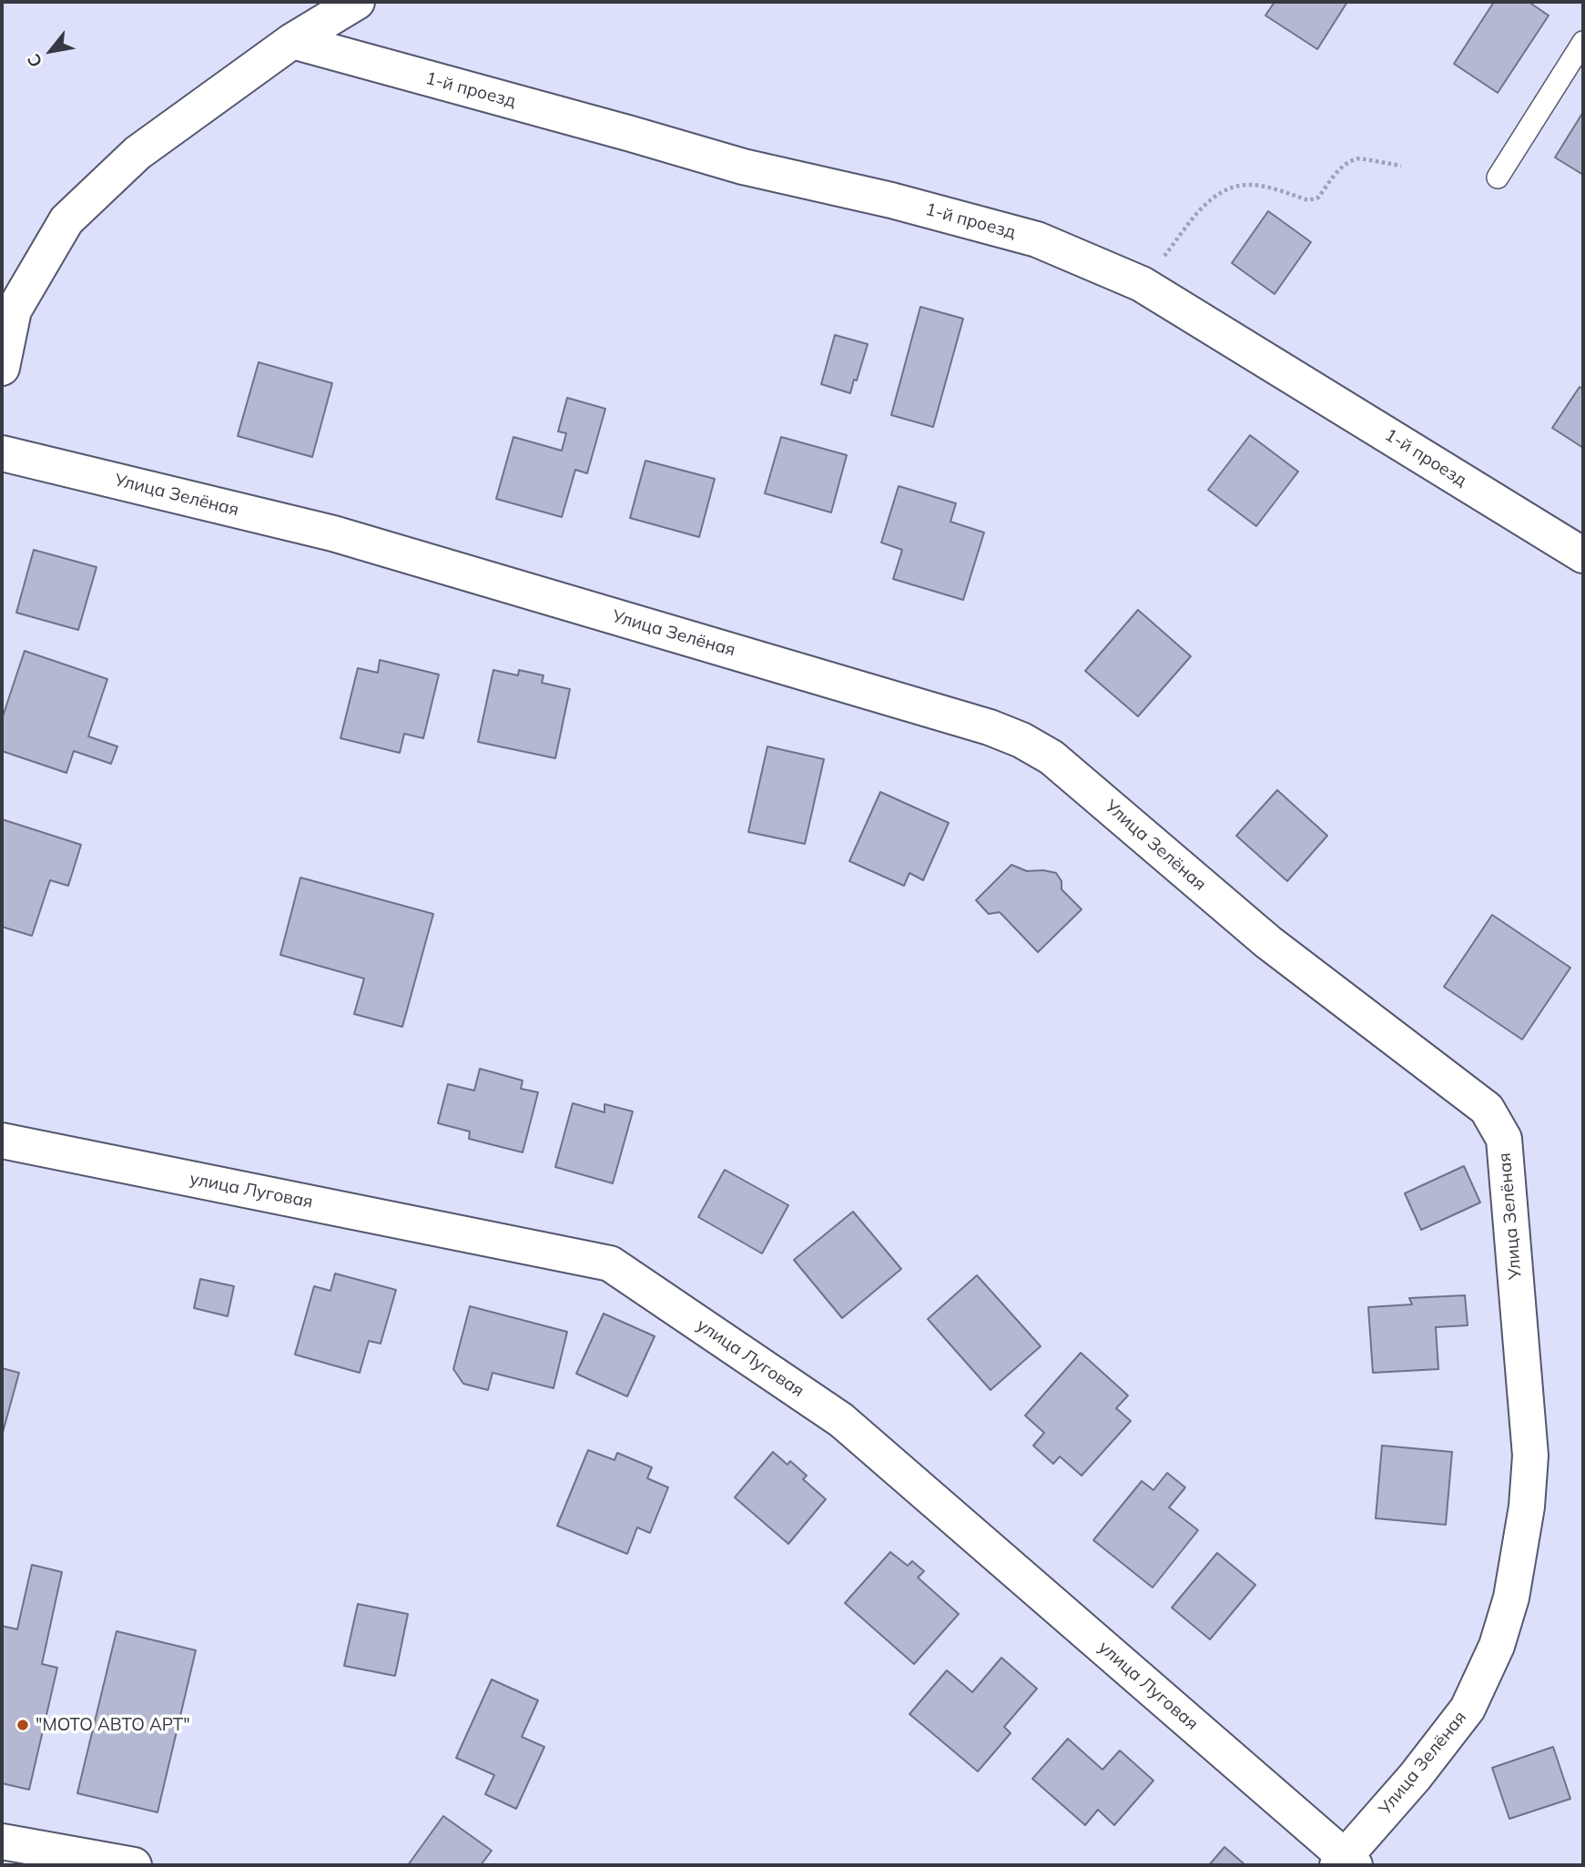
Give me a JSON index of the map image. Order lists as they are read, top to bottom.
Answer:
{
  "streets": {
    "street": ["1-й проезд", "Улица Зелёная", "улица Луговая"]
  },
  "crossings": [
    ["Улица Зелёная", "улица Луговая"]
  ],
  "places": ["\"МОТО АВТО АРТ\""],
  "north": "bottom left"
}
